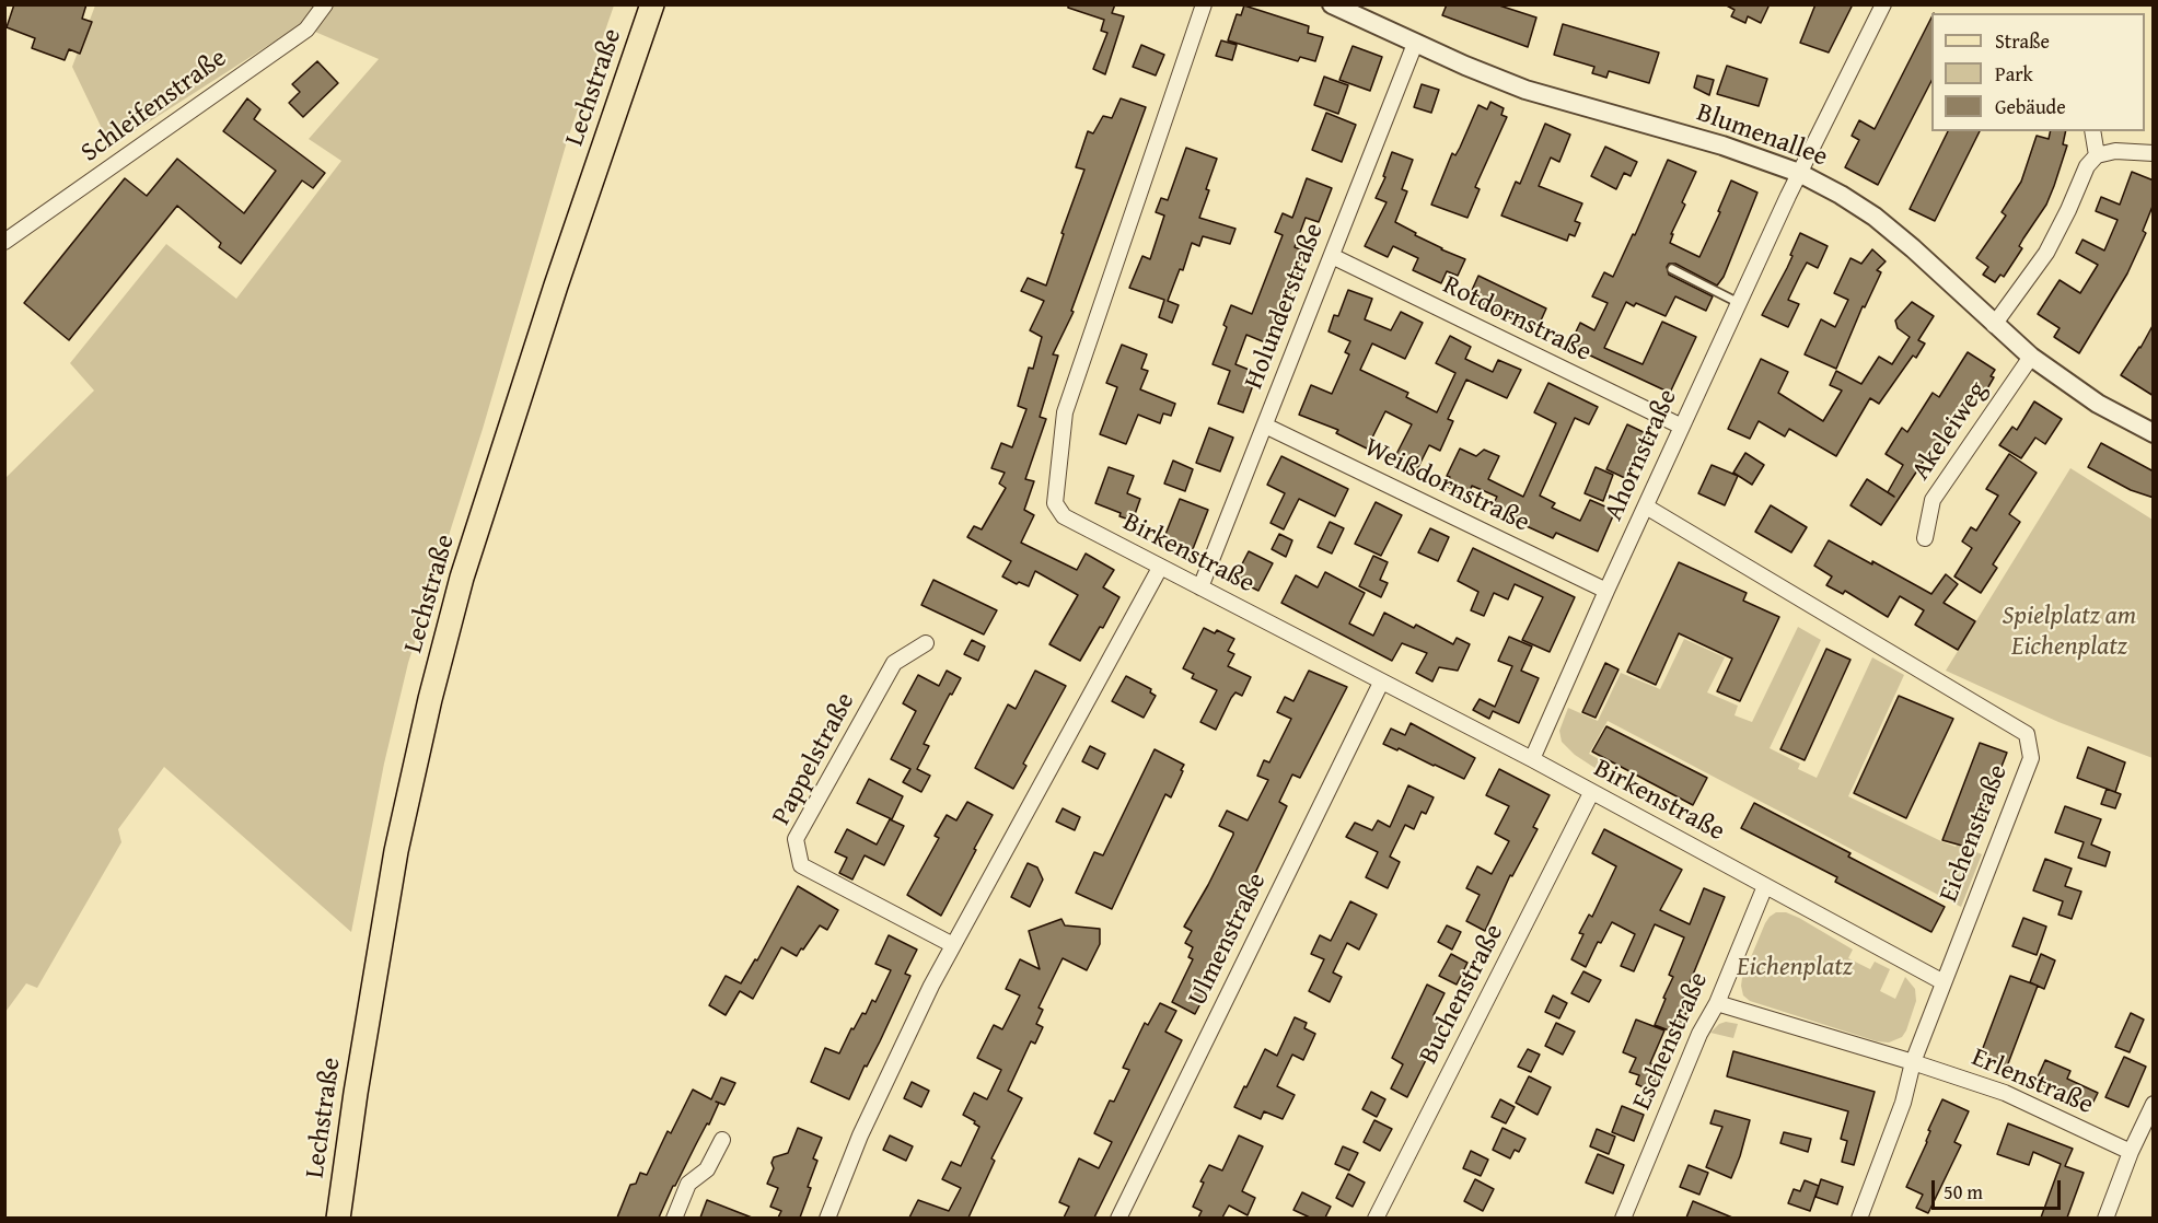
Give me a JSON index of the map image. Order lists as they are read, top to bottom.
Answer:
{
  "streets": {
    "main road": ["Lechstraße"],
    "street": [
      "Schleifenstraße",
      "Blumenallee",
      "Holunderstraße",
      "Rotdornstraße",
      "Akeleiweg",
      "Ahornstraße",
      "Weißdornstraße",
      "Birkenstraße",
      "Pappelstraße",
      "Eichenstraße",
      "Ulmenstraße",
      "Buchenstraße",
      "Eschenstraße",
      "Erlenstraße"
    ]
  },
  "crossings": [
    ["Blumenallee", "Holunderstraße"],
    ["Blumenallee", "Akeleiweg"],
    ["Blumenallee", "Ahornstraße"],
    ["Holunderstraße", "Rotdornstraße"],
    ["Holunderstraße", "Weißdornstraße"],
    ["Holunderstraße", "Birkenstraße"],
    ["Rotdornstraße", "Ahornstraße"],
    ["Ahornstraße", "Weißdornstraße"],
    ["Ahornstraße", "Birkenstraße"],
    ["Ahornstraße", "Eichenstraße"],
    ["Birkenstraße", "Ulmenstraße"],
    ["Birkenstraße", "Buchenstraße"],
    ["Birkenstraße", "Eschenstraße"],
    ["Eichenstraße", "Erlenstraße"]
  ],
  "parks": ["Spielplatz am Eichenplatz", "Eichenplatz"],
  "legend": ["Straße", "Park", "Gebäude"],
  "scale_bar": "50 m"
}
